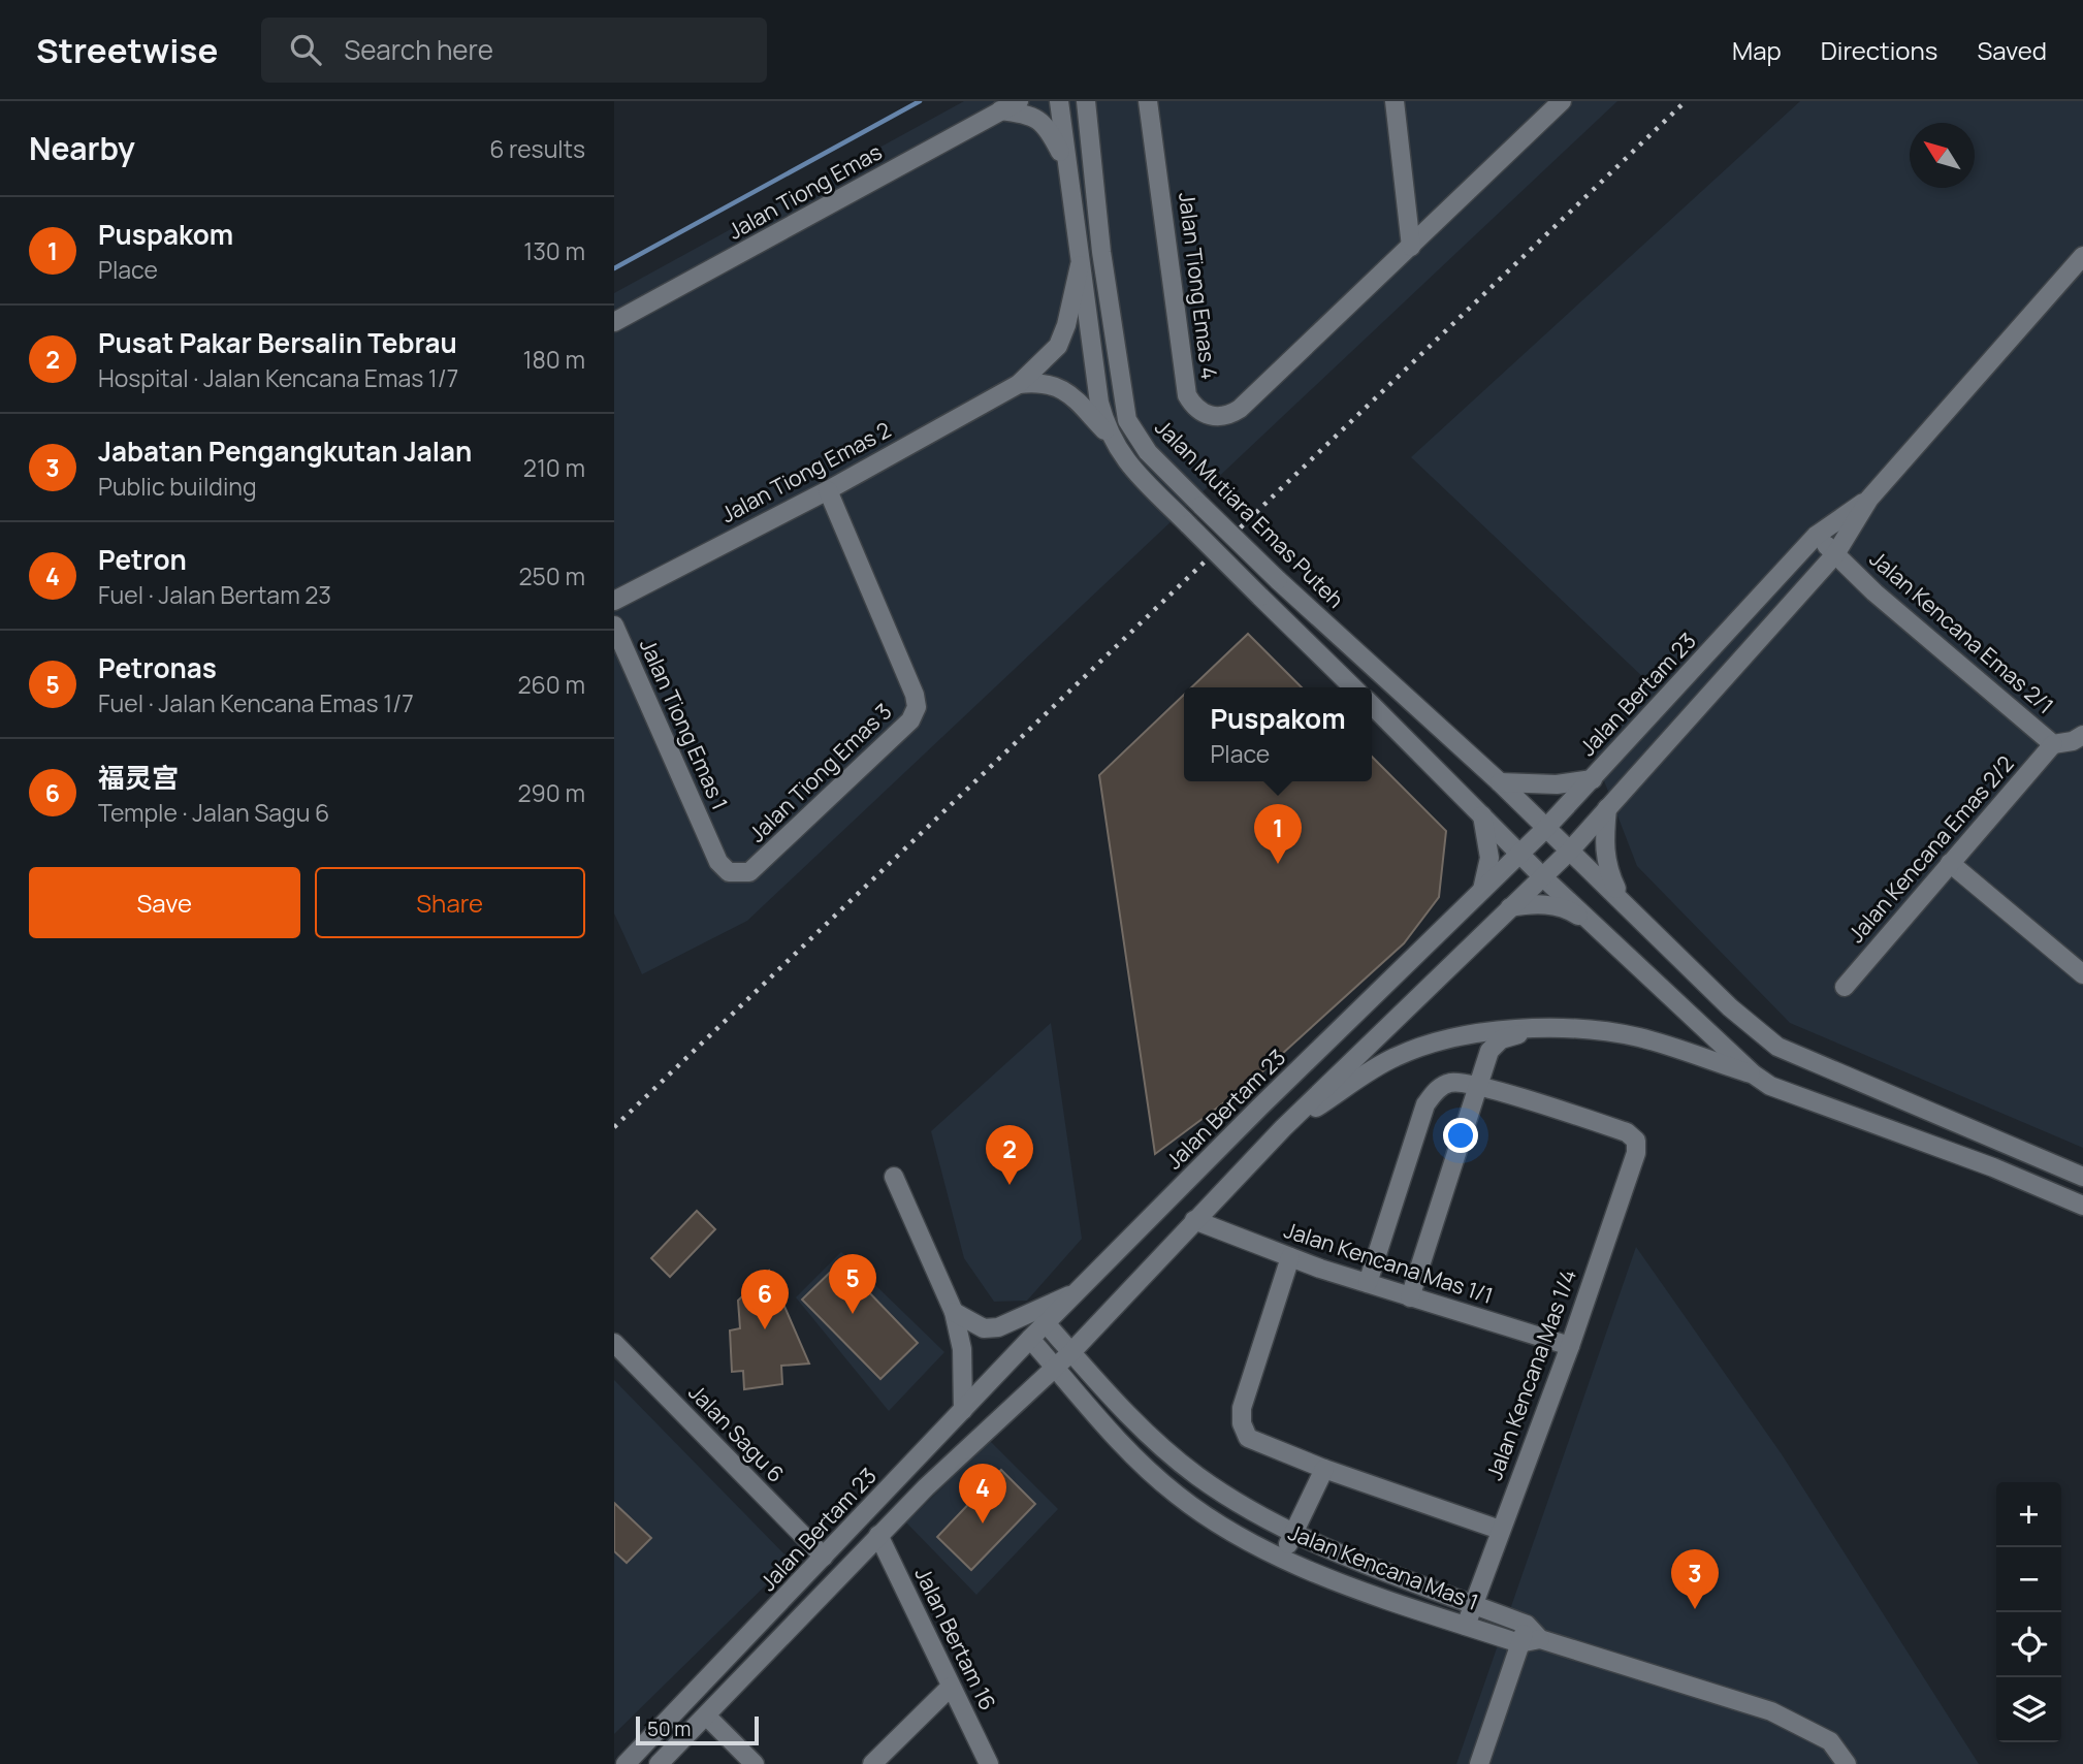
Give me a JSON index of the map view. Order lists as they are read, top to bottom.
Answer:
{
  "streets": {
    "street": [
      "Jalan Tiong Emas",
      "Jalan Tiong Emas 4",
      "Jalan Tiong Emas 2",
      "Jalan Mutiara Emas Puteh",
      "Jalan Kencana Emas 2/1",
      "Jalan Bertam 23",
      "Jalan Tiong Emas 1",
      "Jalan Tiong Emas 3",
      "Jalan Kencana Emas 2/2",
      "Jalan Kencana Mas 1/1",
      "Jalan Kencana Mas 1/4",
      "Jalan Sagu 6",
      "Jalan Kencana Mas 1",
      "Jalan Bertam 16"
    ]
  },
  "crossings": [
    ["Jalan Tiong Emas 2", "Jalan Tiong Emas 3"],
    ["Jalan Mutiara Emas Puteh", "Jalan Bertam 23"],
    ["Jalan Kencana Emas 2/1", "Jalan Bertam 23"],
    ["Jalan Kencana Emas 2/1", "Jalan Kencana Emas 2/2"],
    ["Jalan Bertam 23", "Jalan Kencana Mas 1/1"],
    ["Jalan Bertam 23", "Jalan Sagu 6"],
    ["Jalan Bertam 23", "Jalan Kencana Mas 1"],
    ["Jalan Bertam 23", "Jalan Bertam 16"],
    ["Jalan Tiong Emas 1", "Jalan Tiong Emas 3"],
    ["Jalan Kencana Mas 1/1", "Jalan Kencana Mas 1/4"],
    ["Jalan Kencana Mas 1/4", "Jalan Kencana Mas 1"]
  ],
  "scale_bar": "50 m",
  "north": "top left",
  "page": {
    "header": "Streetwise",
    "search": "Search here",
    "nav": ["Map", "Directions", "Saved"],
    "heading": ["Nearby", "6 results"],
    "list": [
      {
        "mark": "1",
        "name": "Puspakom",
        "note": "Place",
        "value": "130 m"
      },
      {
        "mark": "2",
        "name": "Pusat Pakar Bersalin Tebrau",
        "note": "Hospital · Jalan Kencana Emas 1/7",
        "value": "180 m"
      },
      {
        "mark": "3",
        "name": "Jabatan Pengangkutan Jalan",
        "note": "Public building",
        "value": "210 m"
      },
      {
        "mark": "4",
        "name": "Petron",
        "note": "Fuel · Jalan Bertam 23",
        "value": "250 m"
      },
      {
        "mark": "5",
        "name": "Petronas",
        "note": "Fuel · Jalan Kencana Emas 1/7",
        "value": "260 m"
      },
      {
        "mark": "6",
        "name": "福灵宫",
        "note": "Temple · Jalan Sagu 6",
        "value": "290 m"
      }
    ],
    "popup": ["Puspakom", "Place"],
    "pins": [
      "1",
      "2",
      "5",
      "6",
      "4",
      "3"
    ],
    "buttons": ["Save", "Share"],
    "map_buttons": ["+", "−"],
    "scale": "50 m"
  }
}
